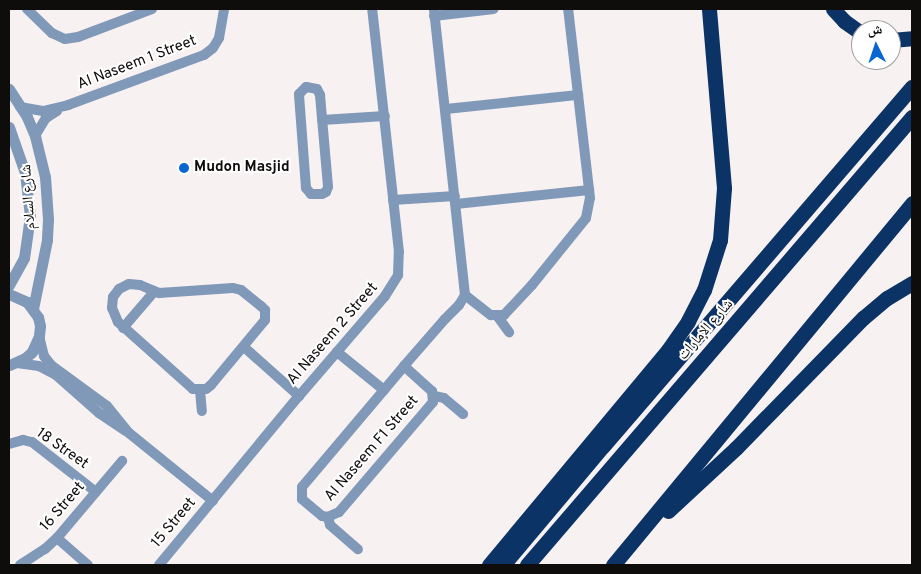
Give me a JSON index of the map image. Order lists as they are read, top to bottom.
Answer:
{
  "streets": {
    "highway": ["شارع الإمارات"],
    "street": [
      "Al Naseem 1 Street",
      "شارع السلام",
      "Al Naseem 2 Street",
      "18 Street",
      "Al Naseem F1 Street",
      "16 Street",
      "15 Street"
    ]
  },
  "crossings": [
    ["Al Naseem 1 Street", "شارع السلام"],
    ["Al Naseem 2 Street", "Al Naseem F1 Street"],
    ["Al Naseem 2 Street", "15 Street"],
    ["18 Street", "16 Street"]
  ],
  "places": ["Mudon Masjid"],
  "north": "top"
}
